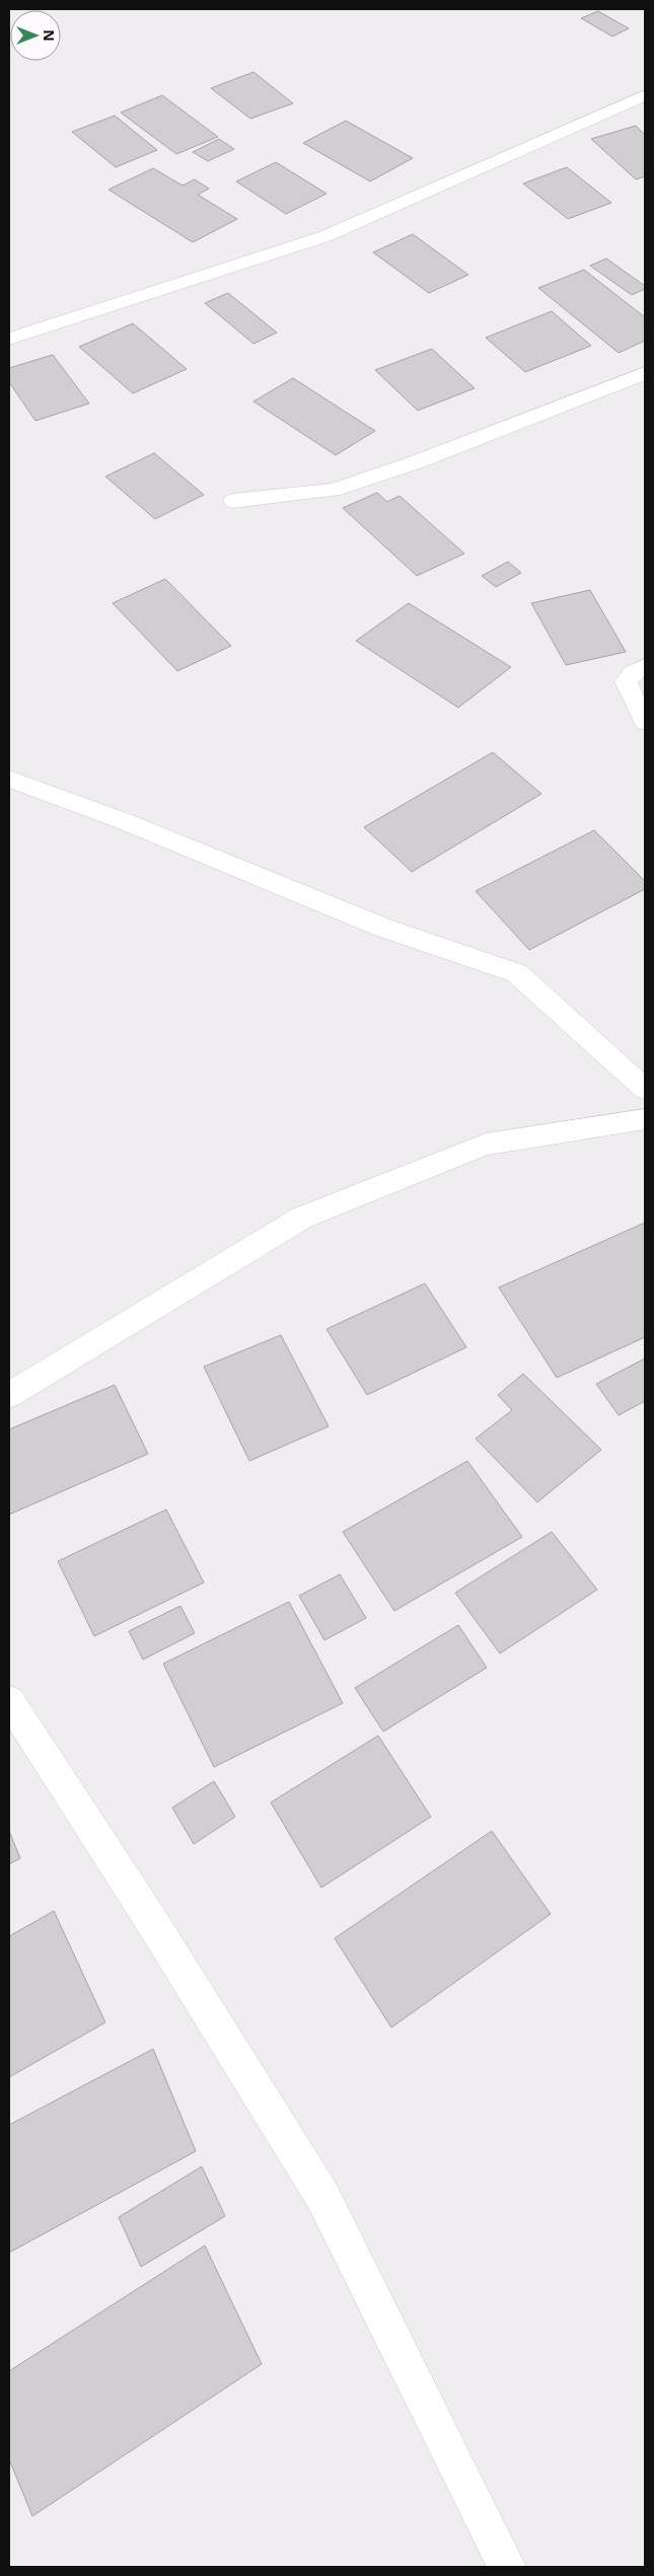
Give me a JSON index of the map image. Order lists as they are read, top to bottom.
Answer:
{
  "north": "right"
}
